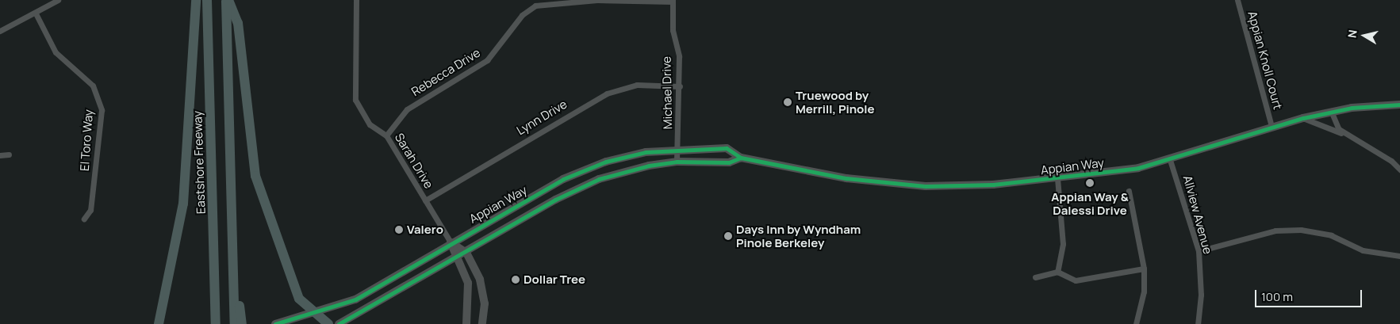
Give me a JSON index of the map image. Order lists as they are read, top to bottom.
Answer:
{
  "streets": {
    "highway": ["Eastshore Freeway"],
    "main road": ["Appian Way"],
    "street": [
      "Appian Knoll Court",
      "Rebecca Drive",
      "Michael Drive",
      "Lynn Drive",
      "El Toro Way",
      "Sarah Drive",
      "Allview Avenue"
    ]
  },
  "crossings": [
    ["Appian Knoll Court", "Appian Way"],
    ["Rebecca Drive", "Michael Drive"],
    ["Rebecca Drive", "Sarah Drive"],
    ["Michael Drive", "Lynn Drive"],
    ["Michael Drive", "Appian Way"],
    ["Lynn Drive", "Sarah Drive"],
    ["Sarah Drive", "Appian Way"],
    ["Appian Way", "Allview Avenue"]
  ],
  "places": [
    "Truewood by Merrill, Pinole",
    "Appian Way & Dalessi Drive",
    "Valero",
    "Days Inn by Wyndham Pinole Berkeley",
    "Dollar Tree"
  ],
  "scale_bar": "100 m",
  "north": "left"
}
